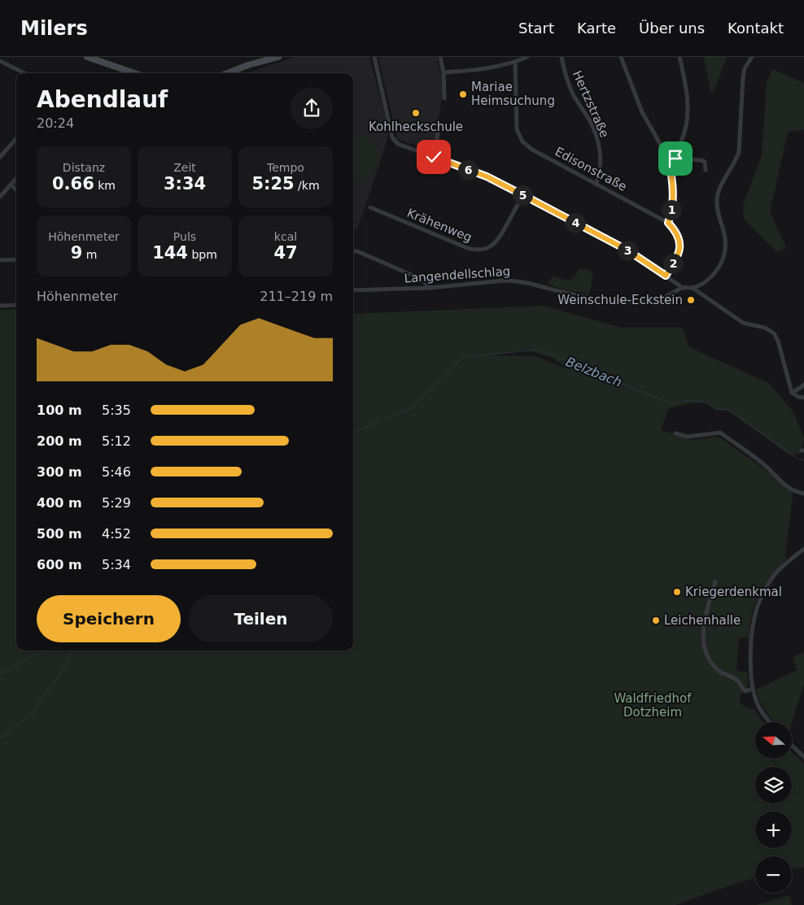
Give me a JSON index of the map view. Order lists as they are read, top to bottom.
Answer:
{
  "streets": {
    "street": [
      "Hertzstraße",
      "Edisonstraße",
      "Krähenweg",
      "Langendellschlag"
    ]
  },
  "crossings": [
    ["Hertzstraße", "Edisonstraße"]
  ],
  "water": ["Belzbach"],
  "parks": ["Waldfriedhof Dotzheim"],
  "places": [
    "Mariae Heimsuchung",
    "Kohlheckschule",
    "Weinschule-Eckstein",
    "Kriegerdenkmal",
    "Leichenhalle"
  ],
  "north": "left",
  "page": {
    "header": "Milers",
    "nav": [
      "Start",
      "Karte",
      "Über uns",
      "Kontakt"
    ],
    "heading": ["Abendlauf", "20:24"],
    "stats": [
      ["Distanz", "0.66 km"],
      ["Zeit", "3:34"],
      ["Tempo", "5:25 /km"],
      ["Höhenmeter", "9 m"],
      ["Puls", "144 bpm"],
      ["kcal", "47"]
    ],
    "pins": [
      "6",
      "5",
      "1",
      "4",
      "3",
      "2"
    ],
    "chart": ["Höhenmeter", "211–219 m"],
    "list": [
      {
        "name": "100 m",
        "note": "5:35"
      },
      {
        "name": "200 m",
        "note": "5:12"
      },
      {
        "name": "300 m",
        "note": "5:46"
      },
      {
        "name": "400 m",
        "note": "5:29"
      },
      {
        "name": "500 m",
        "note": "4:52"
      },
      {
        "name": "600 m",
        "note": "5:34"
      }
    ],
    "buttons": ["Speichern", "Teilen"],
    "map_buttons": ["+", "−"]
  }
}
